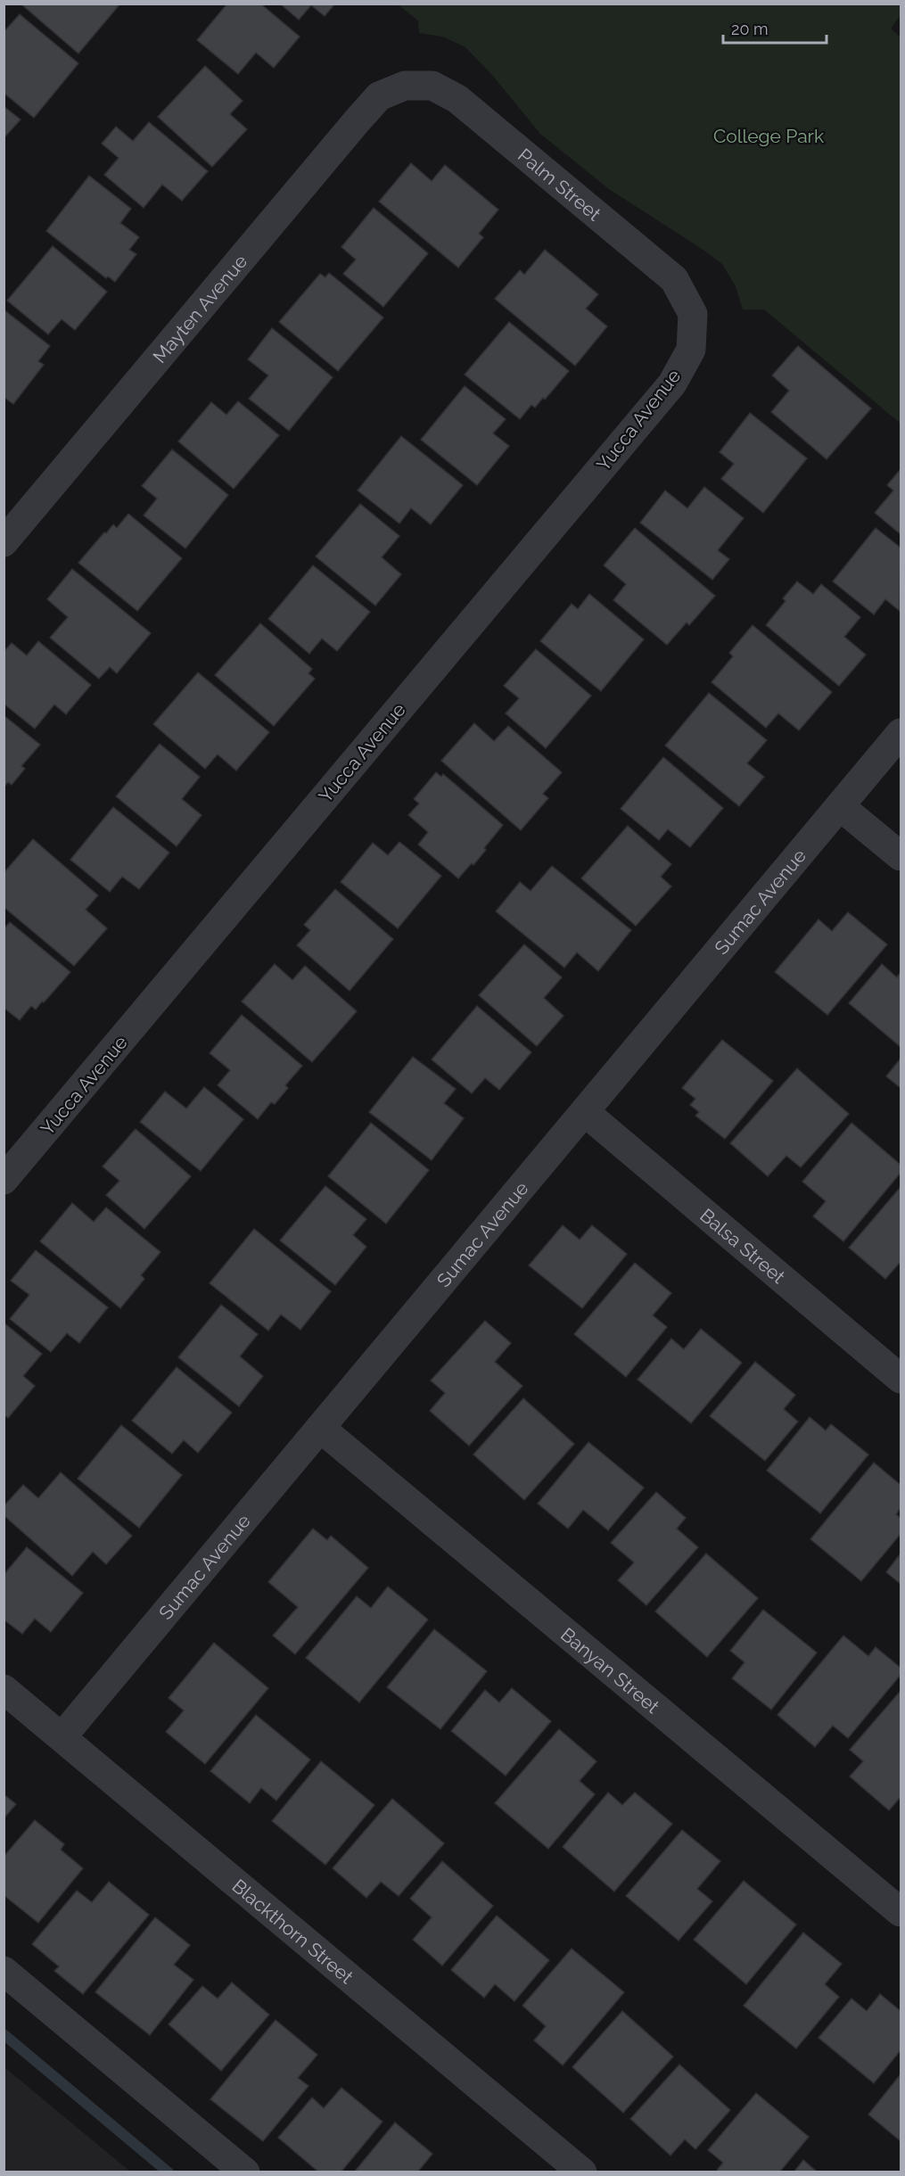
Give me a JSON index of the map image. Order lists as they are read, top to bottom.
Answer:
{
  "streets": {
    "street": [
      "Palm Street",
      "Mayten Avenue",
      "Yucca Avenue",
      "Sumac Avenue",
      "Balsa Street",
      "Banyan Street",
      "Blackthorn Street"
    ]
  },
  "crossings": [
    ["Palm Street", "Mayten Avenue"],
    ["Palm Street", "Yucca Avenue"],
    ["Sumac Avenue", "Balsa Street"],
    ["Sumac Avenue", "Banyan Street"],
    ["Sumac Avenue", "Blackthorn Street"]
  ],
  "parks": ["College Park"],
  "scale_bar": "20 m"
}
